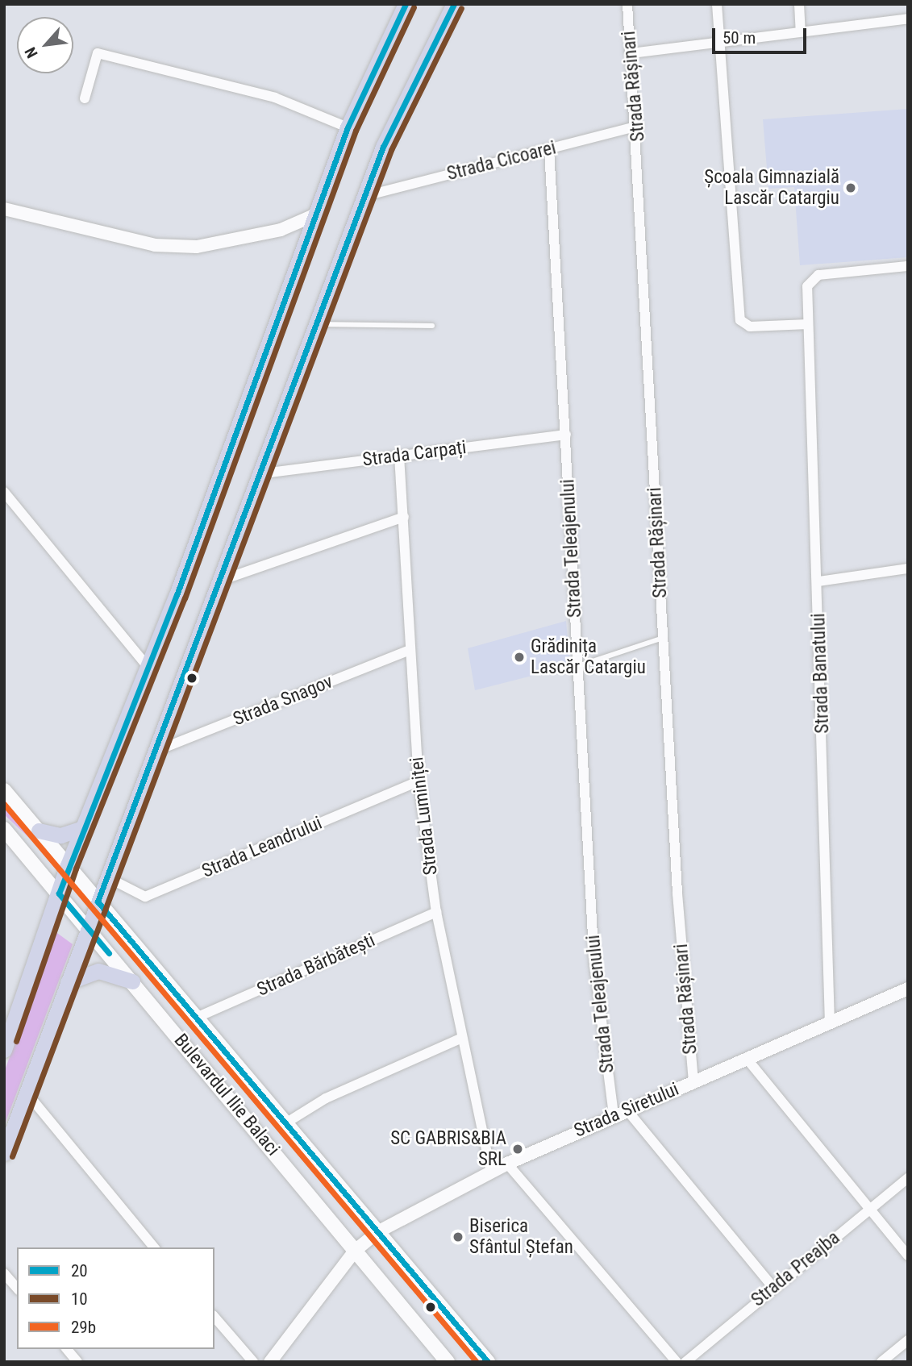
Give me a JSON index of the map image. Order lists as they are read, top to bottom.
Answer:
{
  "streets": {
    "main road": ["Bulevardul Ilie Balaci"],
    "street": [
      "Strada Rășinari",
      "Strada Cicoarei",
      "Strada Carpați",
      "Strada Teleajenului",
      "Strada Banatului",
      "Strada Snagov",
      "Strada Luminiței",
      "Strada Leandrului",
      "Strada Bărbătești",
      "Strada Siretului",
      "Strada Preajba"
    ]
  },
  "crossings": [
    ["Strada Rășinari", "Strada Cicoarei"],
    ["Strada Rășinari", "Strada Siretului"],
    ["Strada Cicoarei", "Strada Teleajenului"],
    ["Strada Carpați", "Strada Teleajenului"],
    ["Strada Carpați", "Strada Luminiței"],
    ["Strada Teleajenului", "Strada Siretului"],
    ["Strada Banatului", "Strada Siretului"],
    ["Strada Snagov", "Strada Luminiței"],
    ["Strada Luminiței", "Strada Leandrului"],
    ["Strada Luminiței", "Strada Bărbătești"],
    ["Strada Luminiței", "Strada Siretului"],
    ["Strada Bărbătești", "Bulevardul Ilie Balaci"],
    ["Bulevardul Ilie Balaci", "Strada Siretului"]
  ],
  "places": [
    "Școala Gimnazială Lascăr Catargiu",
    "Grădinița Lascăr Catargiu",
    "SC GABRIS&BIA SRL",
    "Biserica Sfântul Ștefan"
  ],
  "lines": ["transit line 20", "transit line 10", "transit line 29b"],
  "legend": ["20", "10", "29b"],
  "scale_bar": "50 m",
  "north": "bottom left"
}
